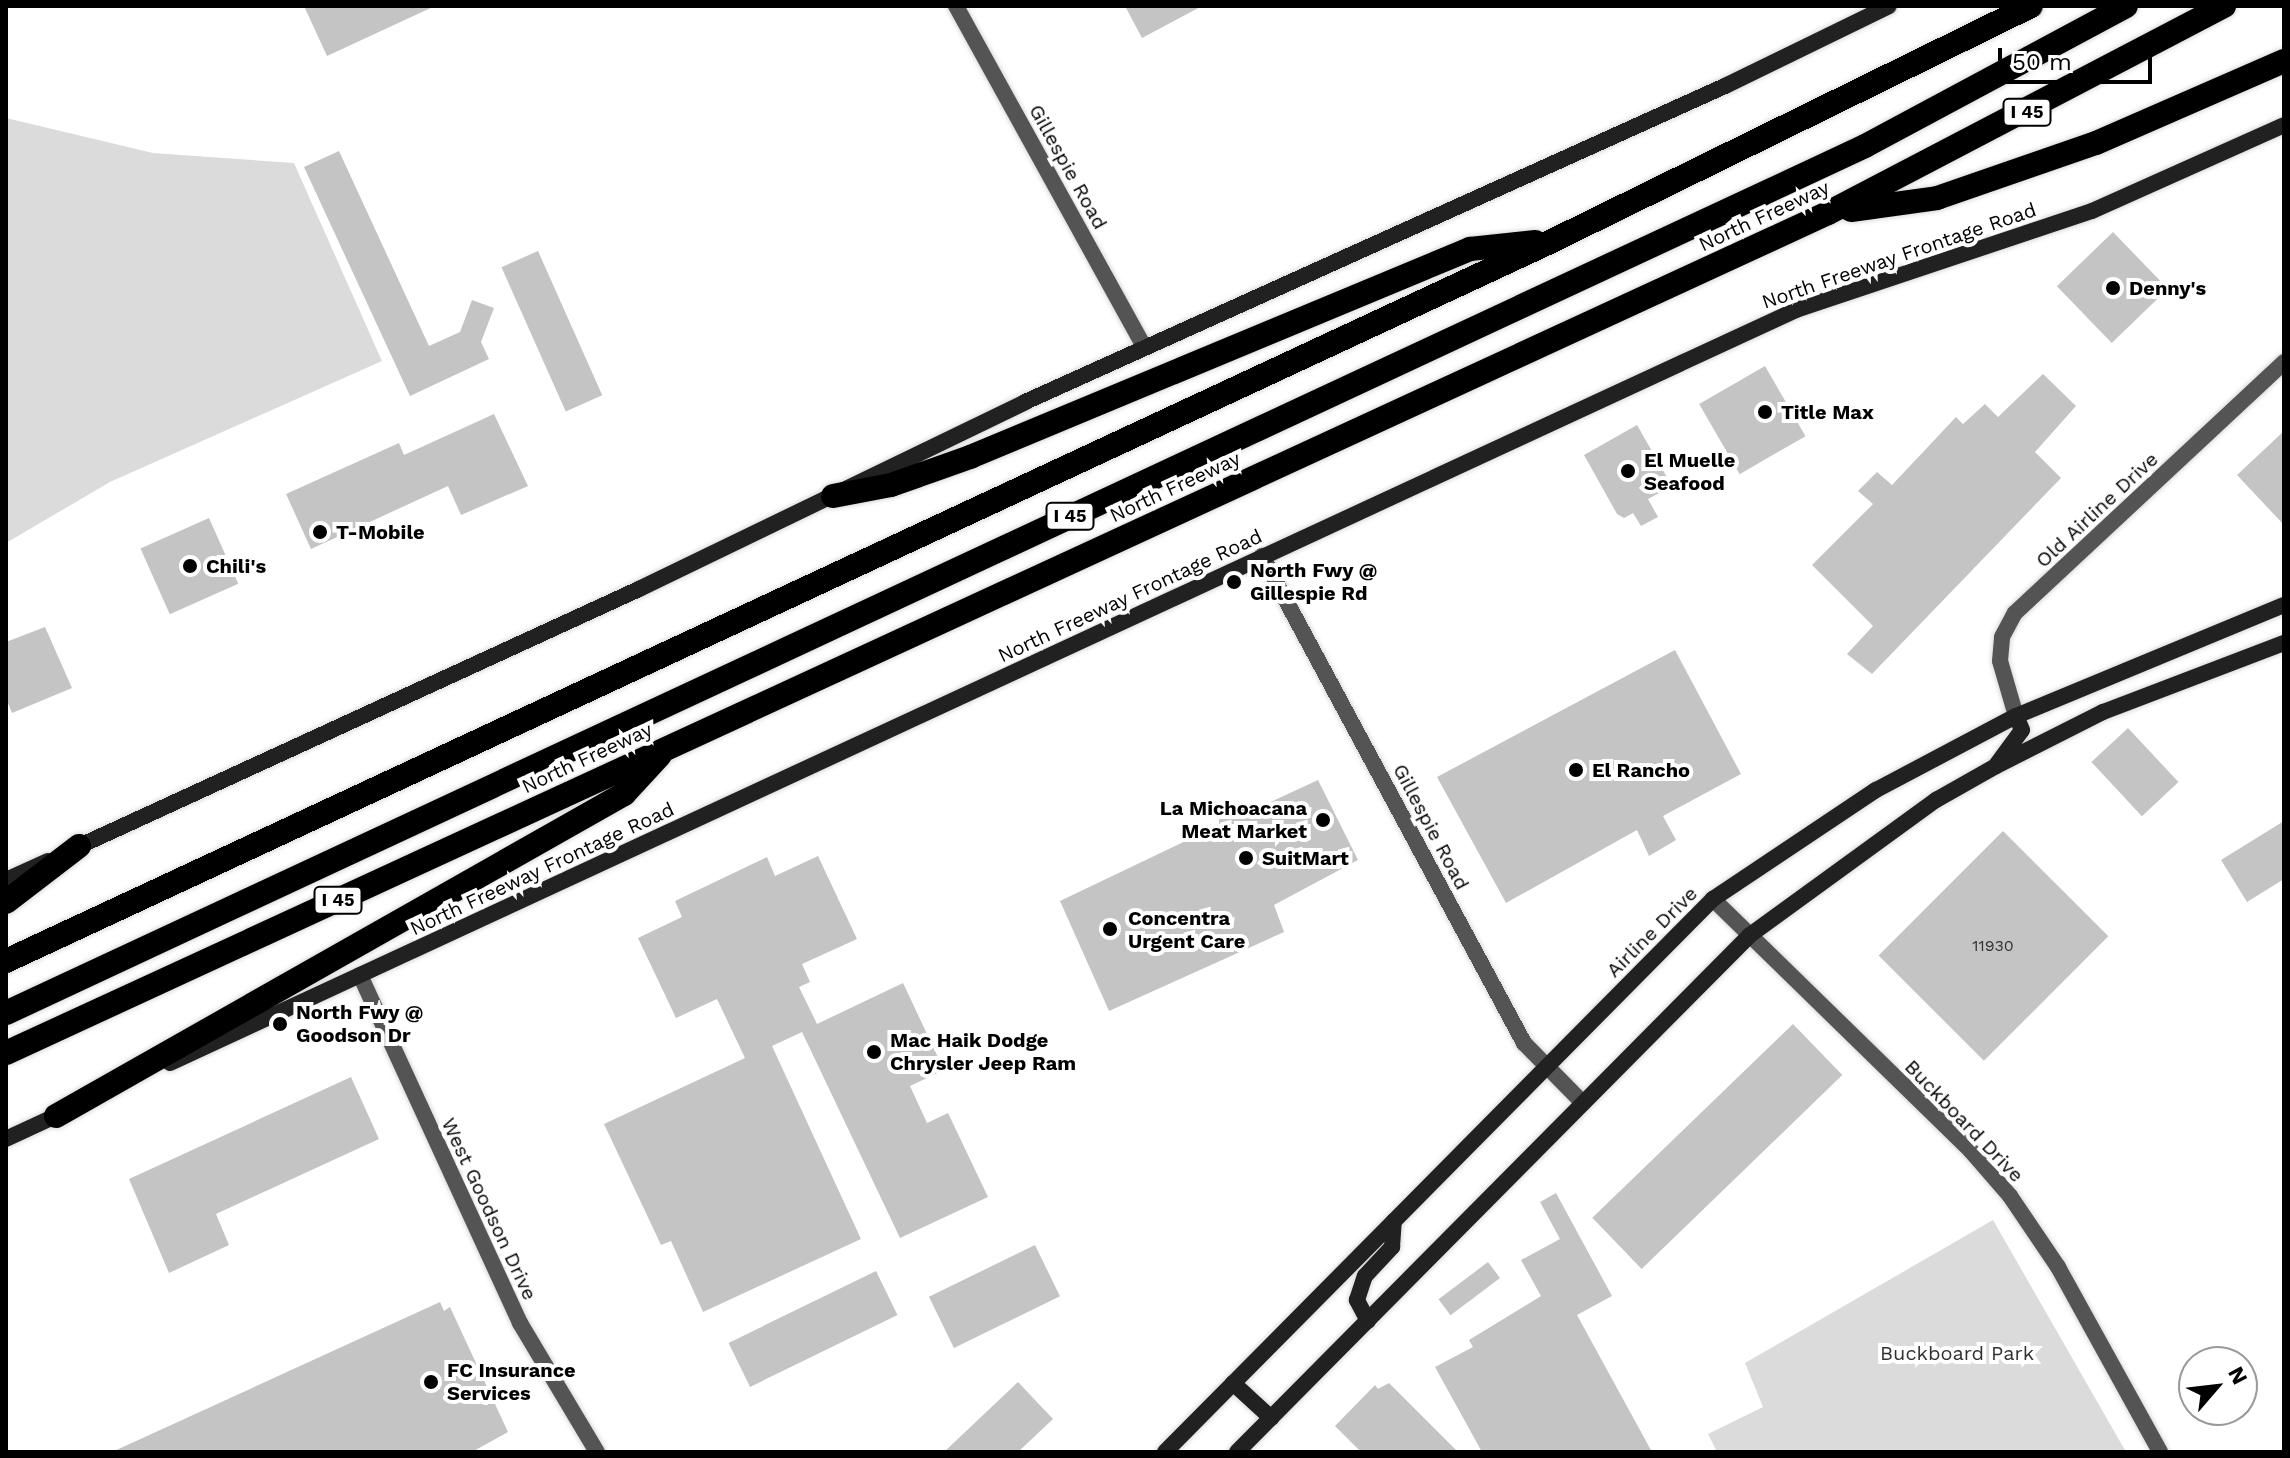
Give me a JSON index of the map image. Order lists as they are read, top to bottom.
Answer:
{
  "streets": {
    "highway": ["I 45", "North Freeway"],
    "main road": ["North Freeway Frontage Road", "Airline Drive"],
    "street": [
      "Gillespie Road",
      "Old Airline Drive",
      "Buckboard Drive",
      "West Goodson Drive"
    ]
  },
  "crossings": [
    ["Gillespie Road", "North Freeway Frontage Road"],
    ["Gillespie Road", "Airline Drive"],
    ["North Freeway Frontage Road", "West Goodson Drive"],
    ["Old Airline Drive", "Airline Drive"],
    ["Airline Drive", "Buckboard Drive"]
  ],
  "parks": ["Buckboard Park"],
  "places": [
    "Denny's",
    "Title Max",
    "El Muelle Seafood",
    "T-Mobile",
    "Chili's",
    "North Fwy @ Gillespie Rd",
    "El Rancho",
    "La Michoacana Meat Market",
    "SuitMart",
    "Concentra Urgent Care",
    "North Fwy @ Goodson Dr",
    "Mac Haik Dodge Chrysler Jeep Ram",
    "FC Insurance Services"
  ],
  "house_numbers": ["11930"],
  "scale_bar": "50 m",
  "north": "top right"
}
